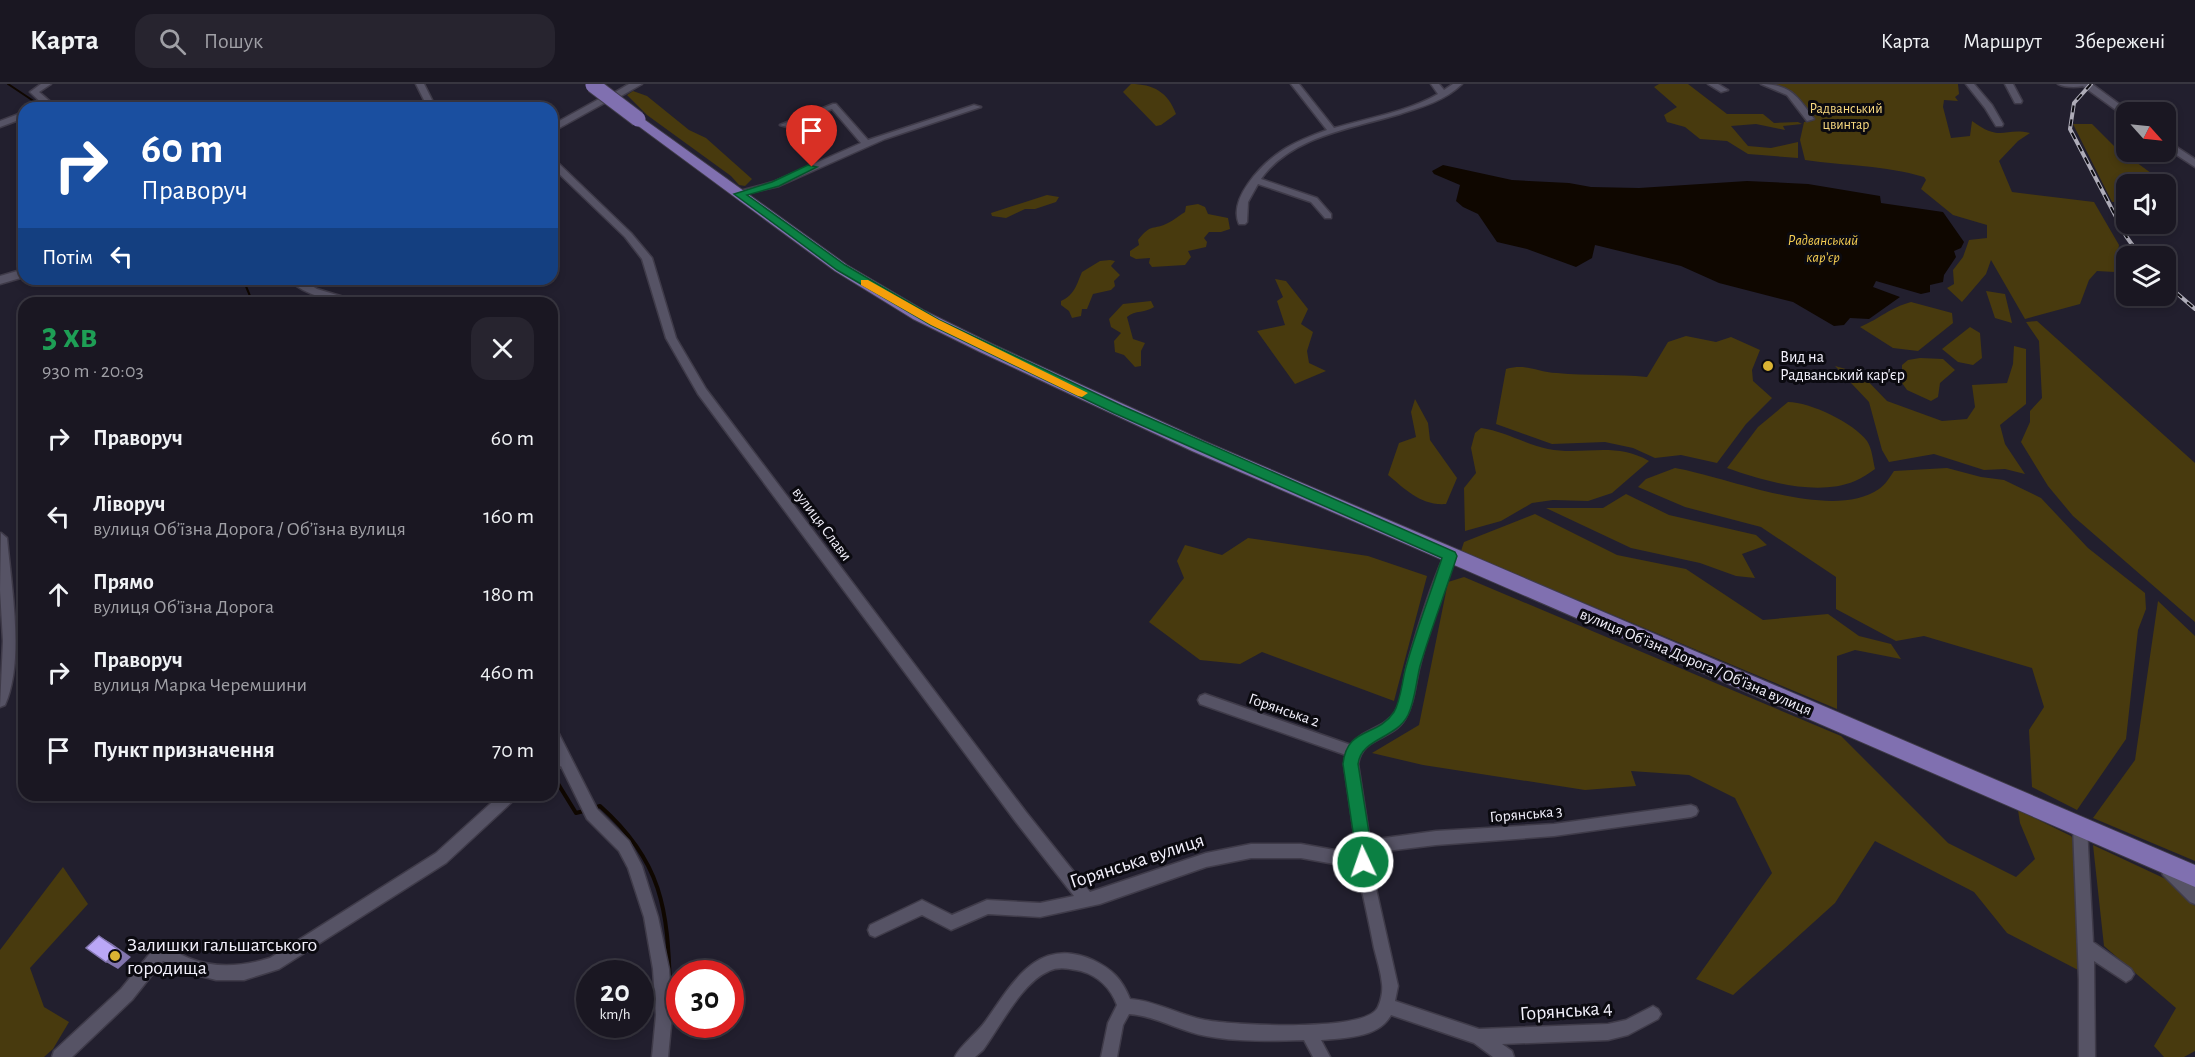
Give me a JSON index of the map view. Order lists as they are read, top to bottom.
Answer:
{
  "streets": {
    "highway": ["вулиця Обʼїзна Дорога / Обʼїзна вулиця"],
    "street": [
      "вулиця Слави",
      "Горянська 2",
      "Горянська 3",
      "Горянська вулиця",
      "Горянська 4"
    ]
  },
  "crossings": [
    ["вулиця Слави", "Горянська вулиця"],
    ["Горянська 3", "Горянська вулиця"]
  ],
  "water": ["Радванський карʼєр"],
  "parks": ["Радванський цвинтар"],
  "places": ["Вид на Радванський кар'єр", "Залишки гальшатського городища"],
  "north": "bottom right",
  "page": {
    "header": "Карта",
    "search": "Пошук",
    "nav": ["Карта", "Маршрут", "Збережені"],
    "turn": ["60 m", "Праворуч"],
    "then": "Потім",
    "heading": ["3 хв", "930 m · 20:03"],
    "list": [
      {
        "name": "Праворуч",
        "value": "60 m"
      },
      {
        "name": "Ліворуч",
        "note": "вулиця Обʼїзна Дорога / Обʼїзна вулиця",
        "value": "160 m"
      },
      {
        "name": "Прямо",
        "note": "вулиця Обʼїзна Дорога",
        "value": "180 m"
      },
      {
        "name": "Праворуч",
        "note": "вулиця Марка Черемшини",
        "value": "460 m"
      },
      {
        "name": "Пункт призначення",
        "value": "70 m"
      }
    ],
    "speed": "20 km/h",
    "limit": "30"
  }
}
